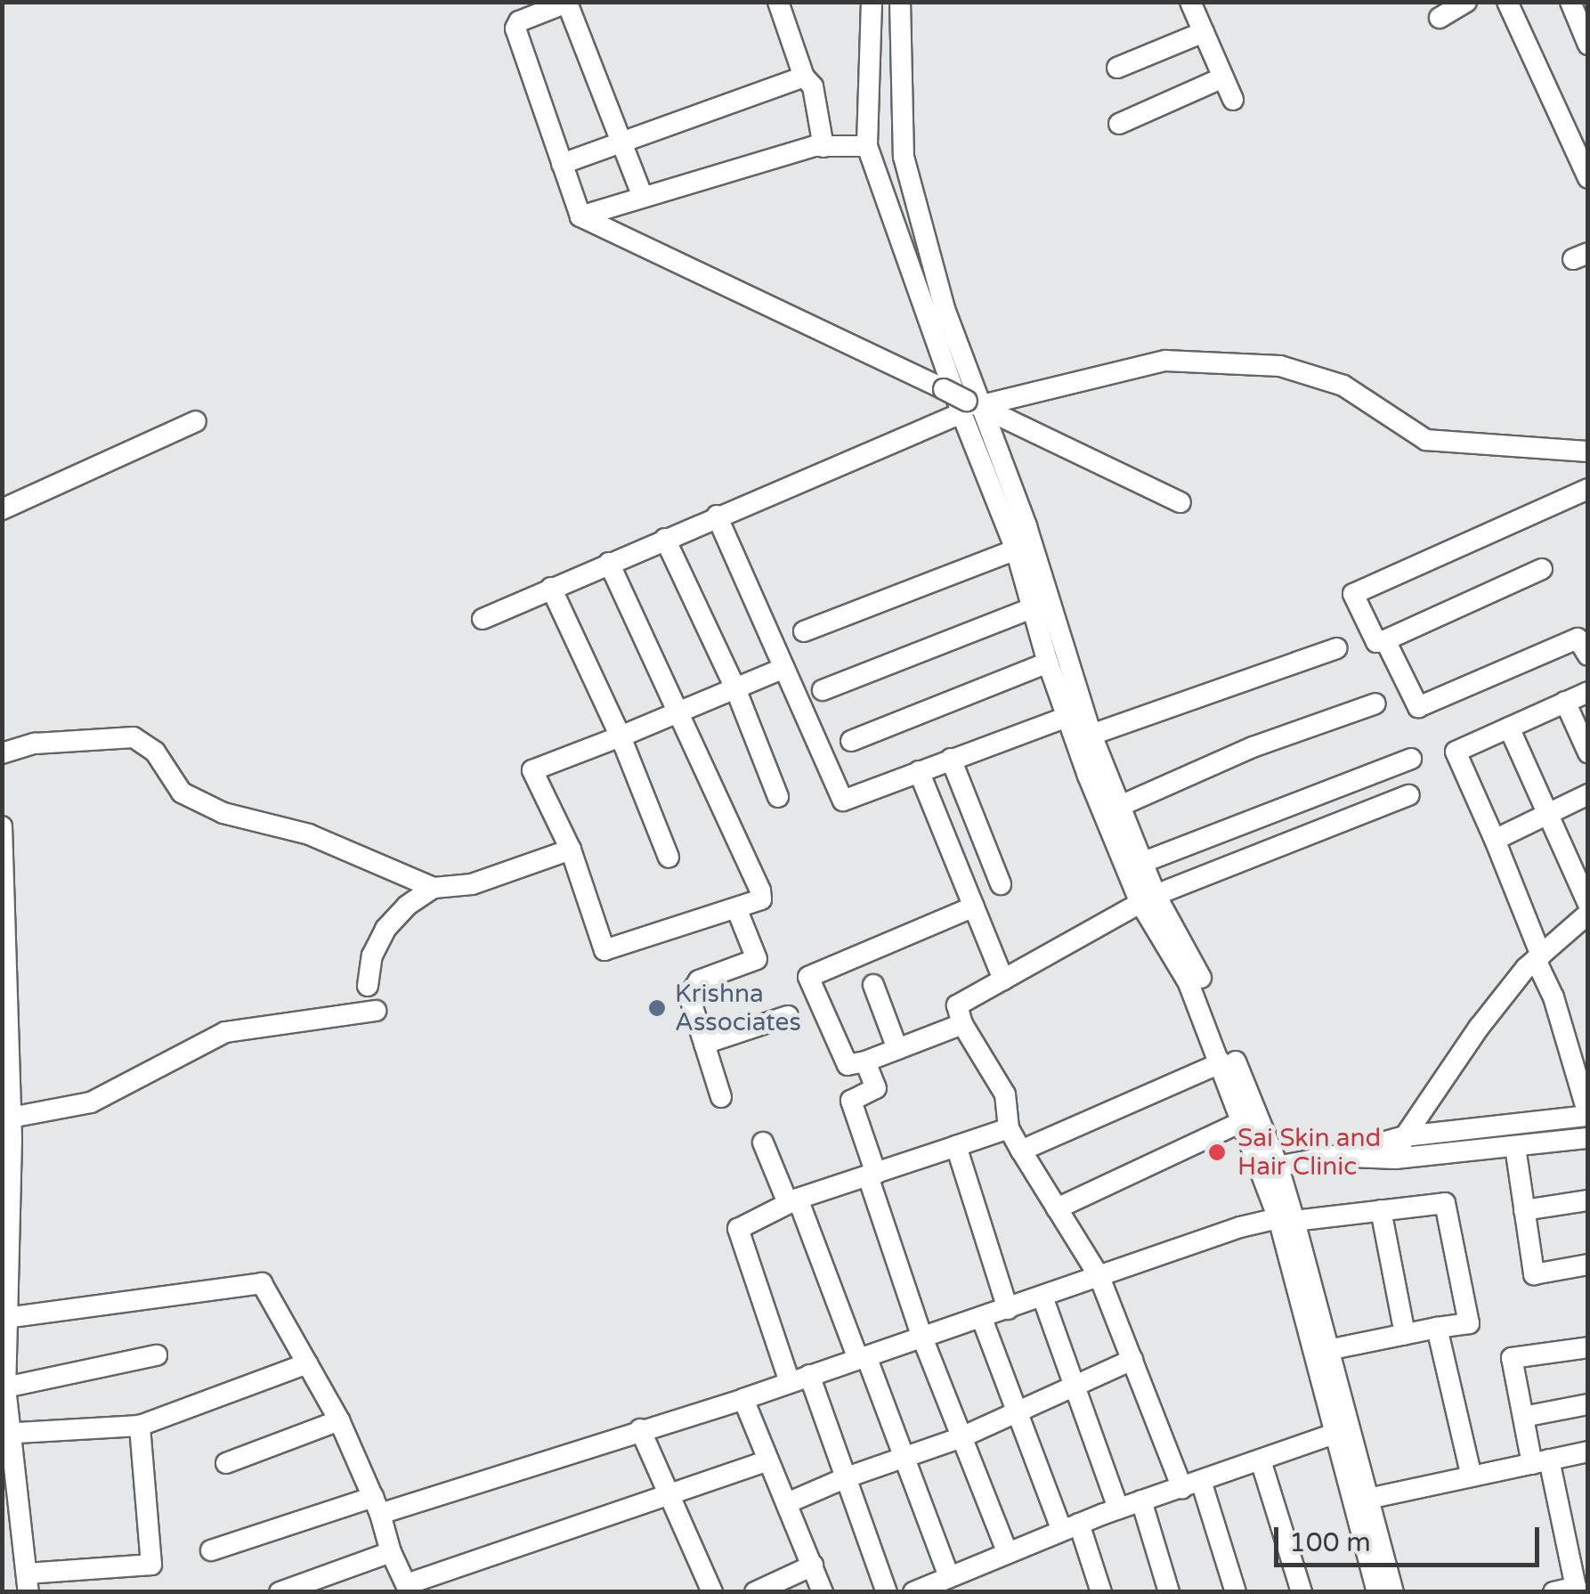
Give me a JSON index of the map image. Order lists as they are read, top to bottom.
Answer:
{
  "places": ["Krishna Associates", "Sai Skin and Hair Clinic"],
  "scale_bar": "100 m"
}
